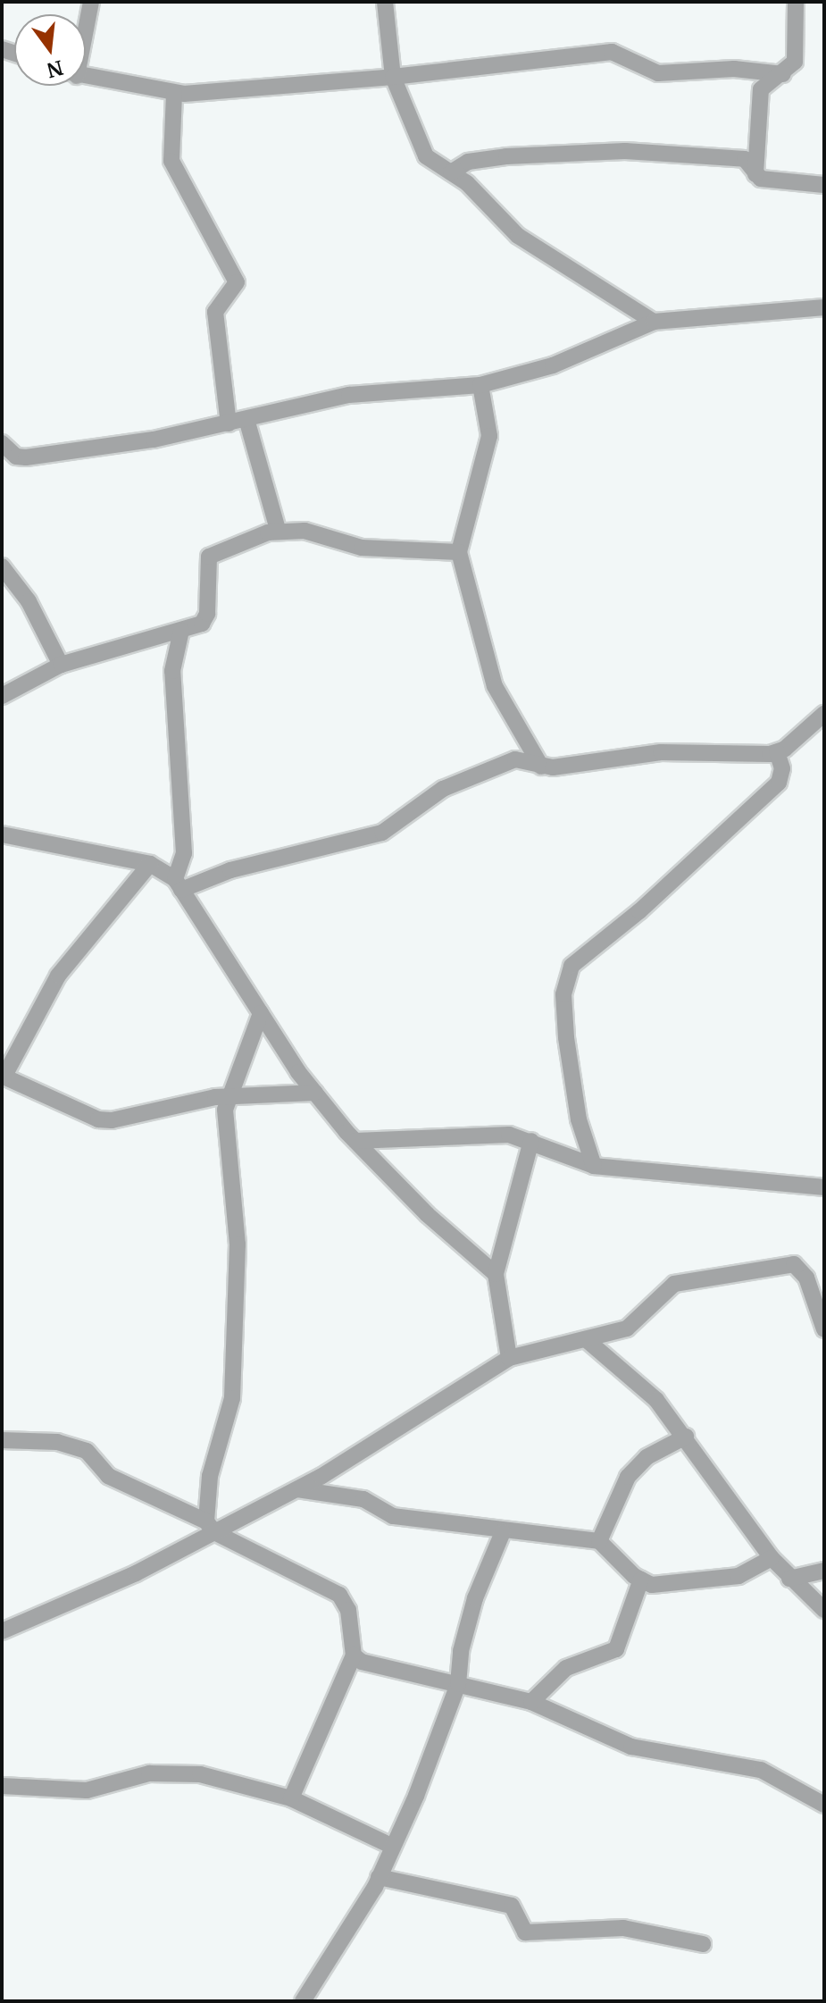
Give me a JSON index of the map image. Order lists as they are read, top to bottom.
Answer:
{
  "north": "bottom"
}
